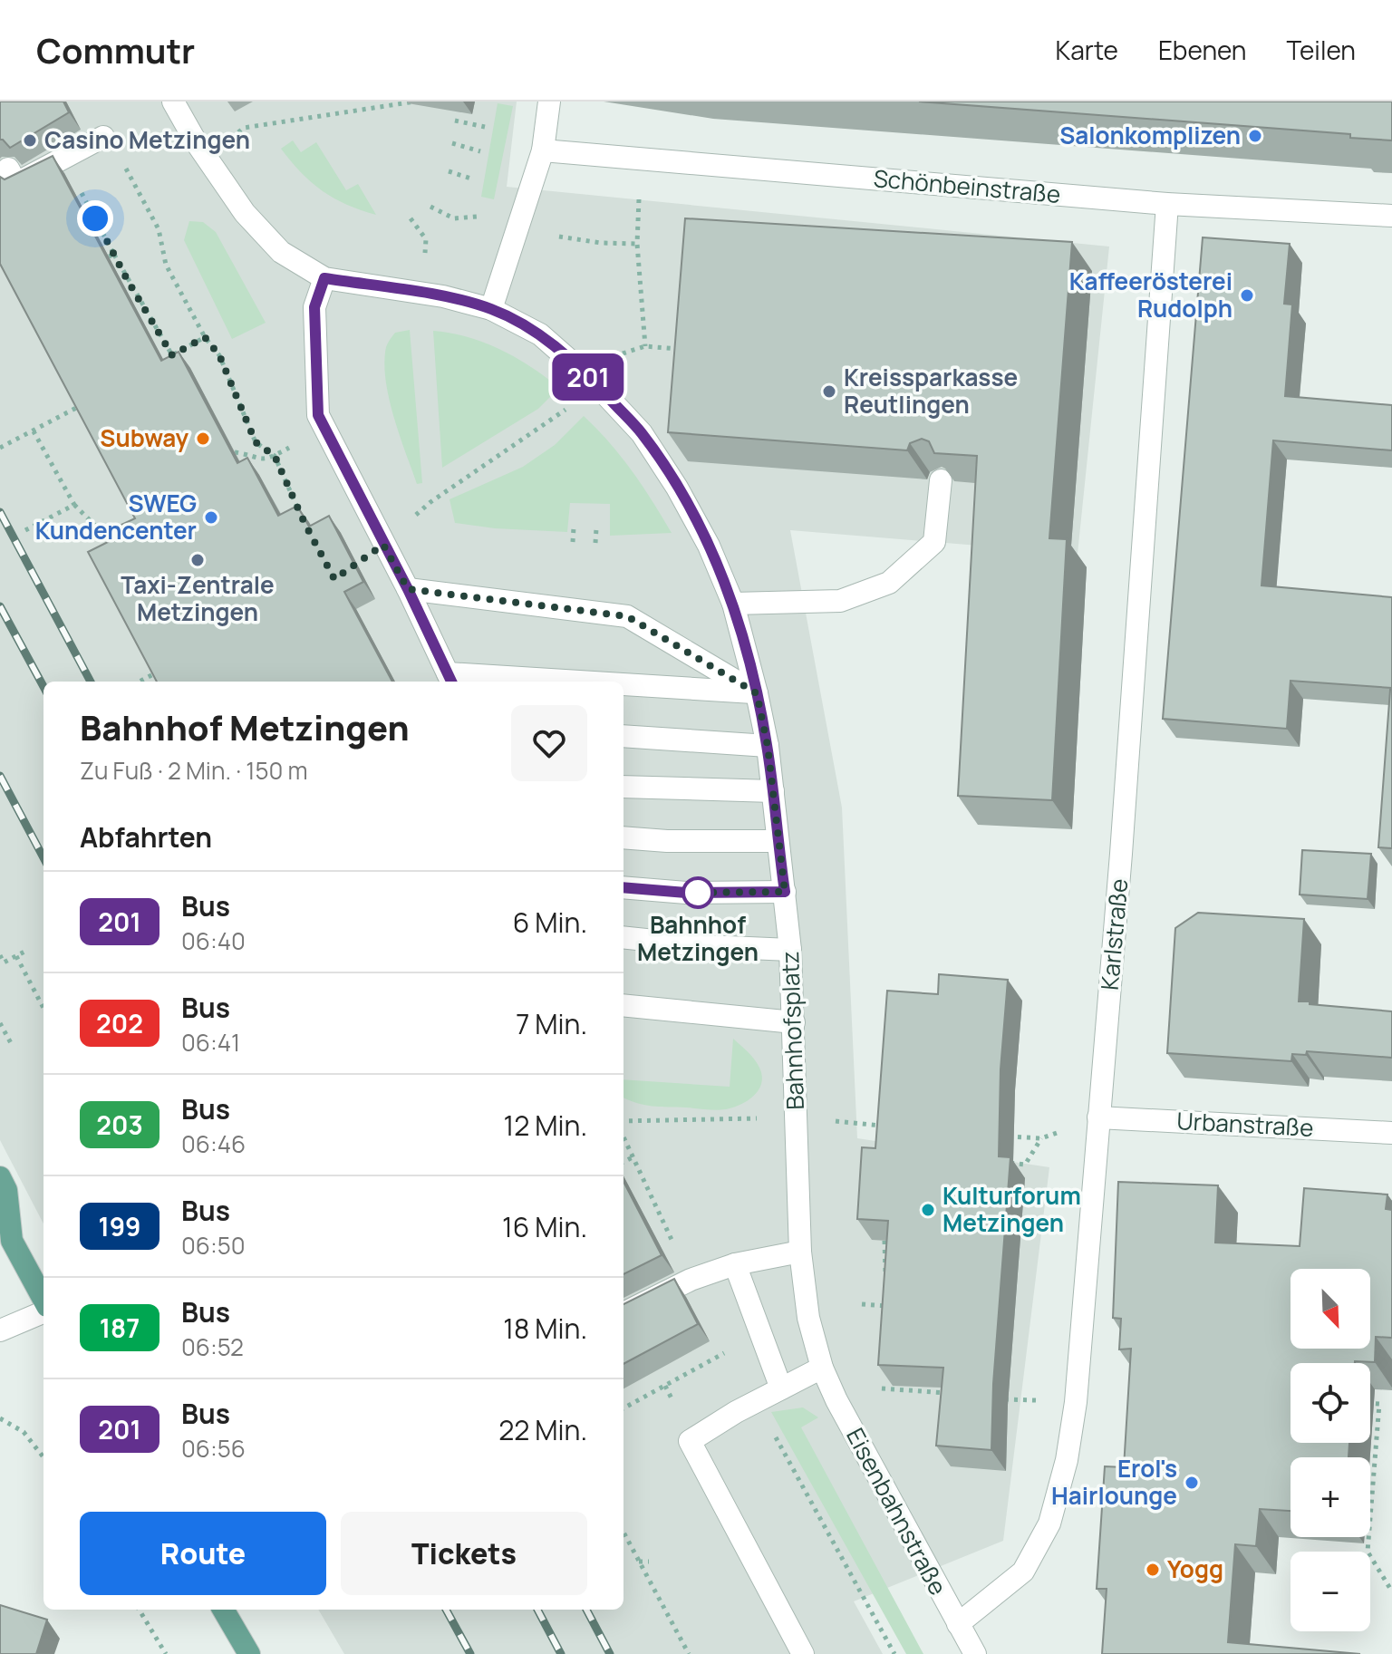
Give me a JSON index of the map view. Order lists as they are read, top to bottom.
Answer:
{
  "streets": {
    "street": [
      "Schönbeinstraße",
      "Karlstraße",
      "Bahnhofsplatz",
      "Urbanstraße",
      "Eisenbahnstraße"
    ]
  },
  "crossings": [
    ["Schönbeinstraße", "Karlstraße"],
    ["Karlstraße", "Urbanstraße"],
    ["Karlstraße", "Eisenbahnstraße"],
    ["Bahnhofsplatz", "Eisenbahnstraße"]
  ],
  "places": [
    "Salonkomplizen",
    "Casino Metzingen",
    "Kaffeerösterei Rudolph",
    "Kreissparkasse Reutlingen",
    "Subway",
    "SWEG Kundencenter",
    "Taxi-Zentrale Metzingen",
    "Bahnhof Metzingen",
    "Kulturforum Metzingen",
    "Erol's Hairlounge",
    "Yogg"
  ],
  "lines": ["bus line 201"],
  "north": "bottom right",
  "page": {
    "header": "Commutr",
    "nav": ["Karte", "Ebenen", "Teilen"],
    "on_map": "201",
    "heading": [
      ["Bahnhof Metzingen", "Zu Fuß · 2 Min. · 150 m"],
      "Abfahrten"
    ],
    "list": [
      {
        "mark": "201",
        "name": "Bus",
        "note": "06:40",
        "value": "6 Min."
      },
      {
        "mark": "202",
        "name": "Bus",
        "note": "06:41",
        "value": "7 Min."
      },
      {
        "mark": "203",
        "name": "Bus",
        "note": "06:46",
        "value": "12 Min."
      },
      {
        "mark": "199",
        "name": "Bus",
        "note": "06:50",
        "value": "16 Min."
      },
      {
        "mark": "187",
        "name": "Bus",
        "note": "06:52",
        "value": "18 Min."
      },
      {
        "mark": "201",
        "name": "Bus",
        "note": "06:56",
        "value": "22 Min."
      }
    ],
    "map_buttons": ["+", "−"],
    "buttons": ["Route", "Tickets"]
  }
}
